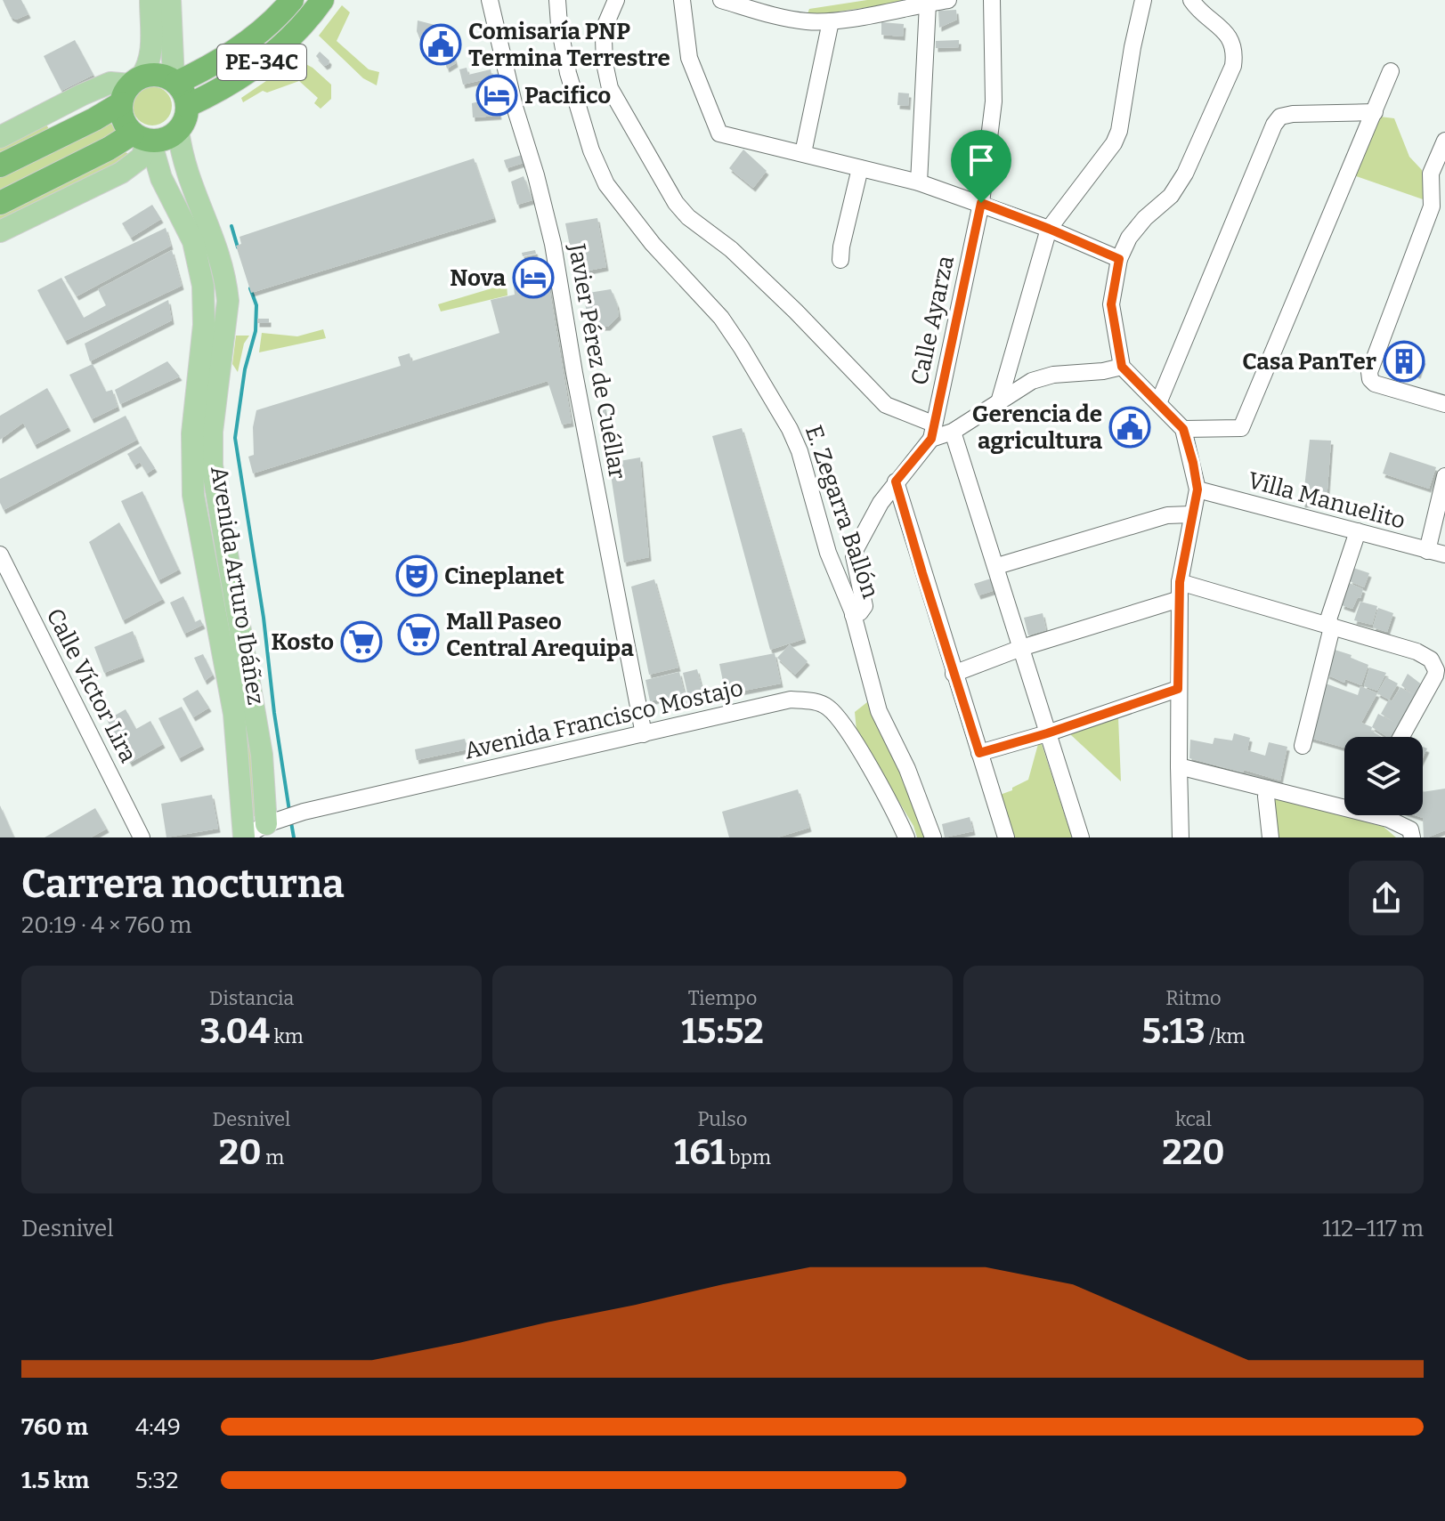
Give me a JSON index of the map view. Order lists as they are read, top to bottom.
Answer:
{
  "streets": {
    "highway": ["PE-34C"],
    "main road": ["Avenida Arturo Ibáñez"],
    "street": [
      "Calle Ayarza",
      "Javier Pérez de Cuéllar",
      "Villa Manuelito",
      "E. Zegarra Ballón",
      "Calle Víctor Lira",
      "Avenida Francisco Mostajo"
    ]
  },
  "crossings": [
    ["PE-34C", "Avenida Arturo Ibáñez"],
    ["Javier Pérez de Cuéllar", "Avenida Francisco Mostajo"],
    ["Avenida Arturo Ibáñez", "Avenida Francisco Mostajo"]
  ],
  "places": {
    "public building": ["Comisaría PNP Termina Terrestre", "Gerencia de agricultura"],
    "hotel": ["Pacifico", "Nova"],
    "building": ["Casa PanTer"],
    "theatre": ["Cineplanet"],
    "supermarket": ["Mall Paseo Central Arequipa", "Kosto"]
  },
  "page": {
    "heading": ["Carrera nocturna", "20:19 · 4 × 760 m"],
    "stats": [
      ["Distancia", "3.04 km"],
      ["Tiempo", "15:52"],
      ["Ritmo", "5:13 /km"],
      ["Desnivel", "20 m"],
      ["Pulso", "161 bpm"],
      ["kcal", "220"]
    ],
    "chart": ["Desnivel", "112–117 m"],
    "list": [
      {
        "name": "760 m",
        "note": "4:49"
      },
      {
        "name": "1.5 km",
        "note": "5:32"
      }
    ]
  }
}
